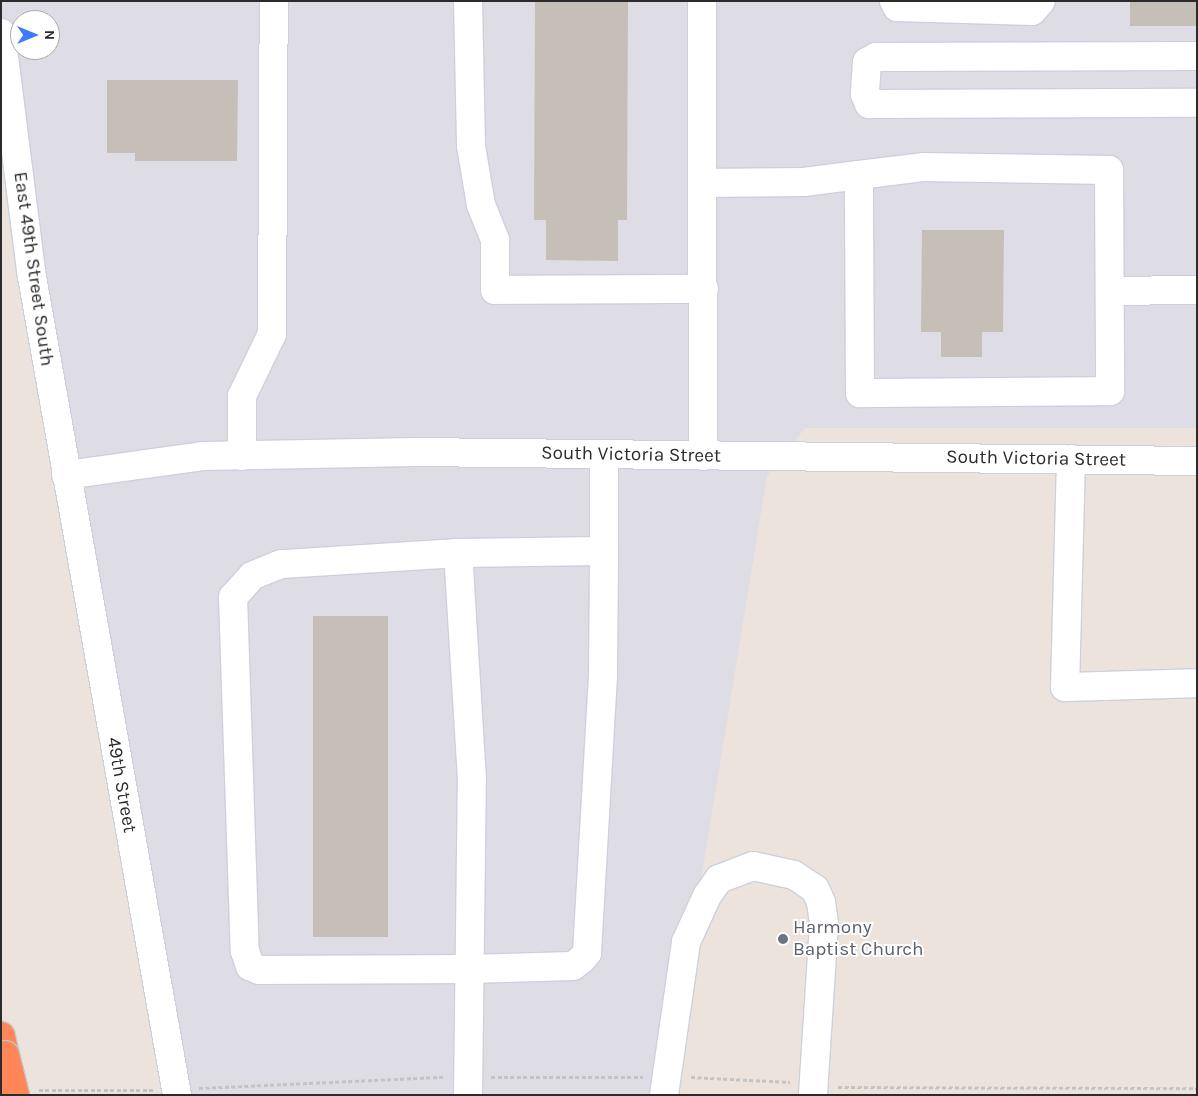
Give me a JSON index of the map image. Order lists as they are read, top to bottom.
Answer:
{
  "streets": {
    "street": ["East 49th Street South", "South Victoria Street", "49th Street"]
  },
  "crossings": [
    ["East 49th Street South", "South Victoria Street"],
    ["East 49th Street South", "49th Street"],
    ["South Victoria Street", "49th Street"]
  ],
  "places": ["Harmony Baptist Church"],
  "north": "right"
}
